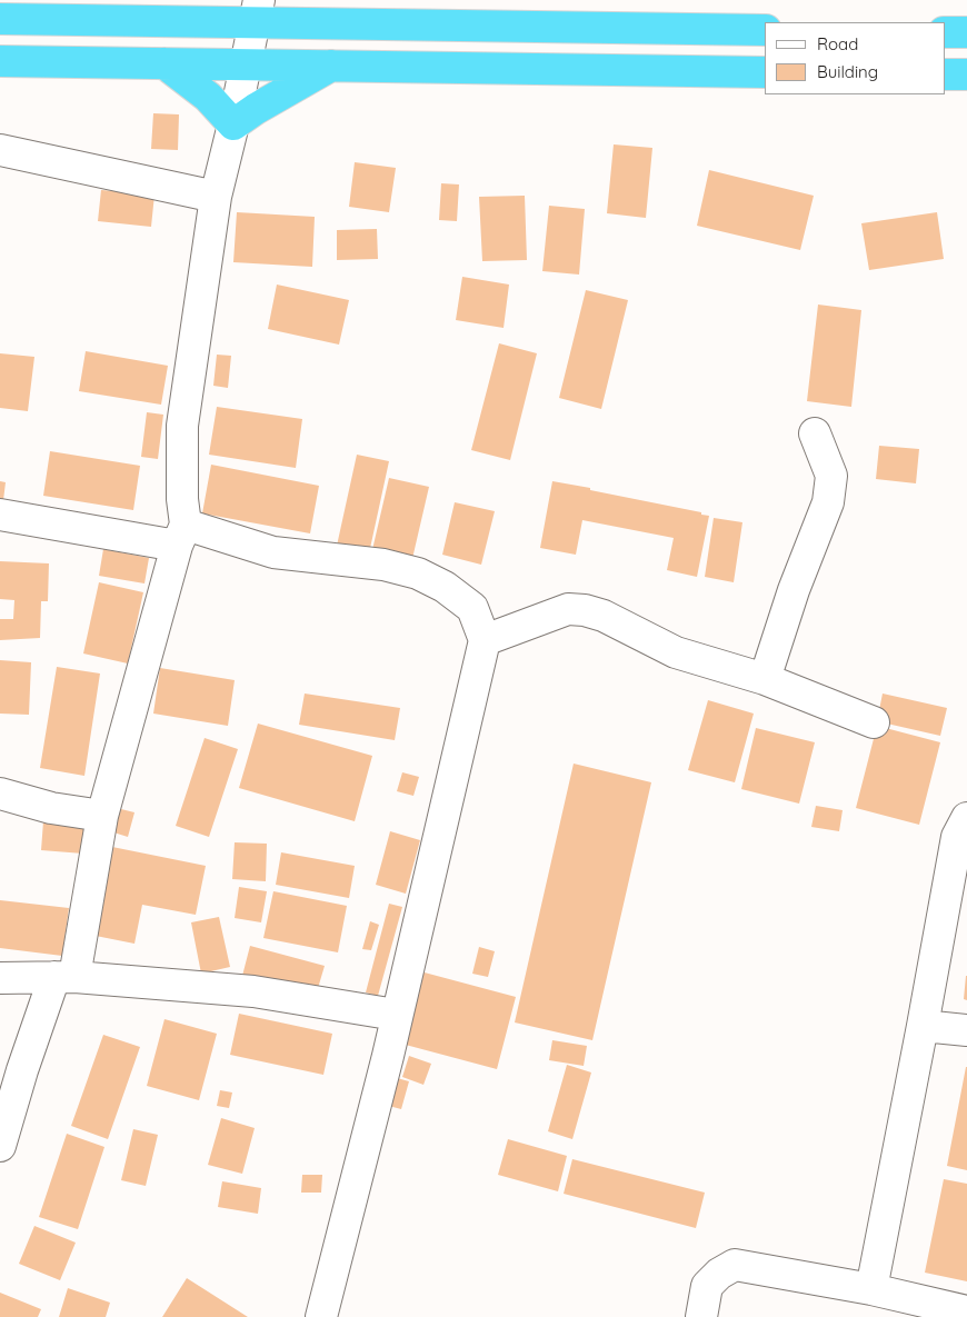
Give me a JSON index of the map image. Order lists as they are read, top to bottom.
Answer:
{
  "legend": ["Road", "Building"]
}
